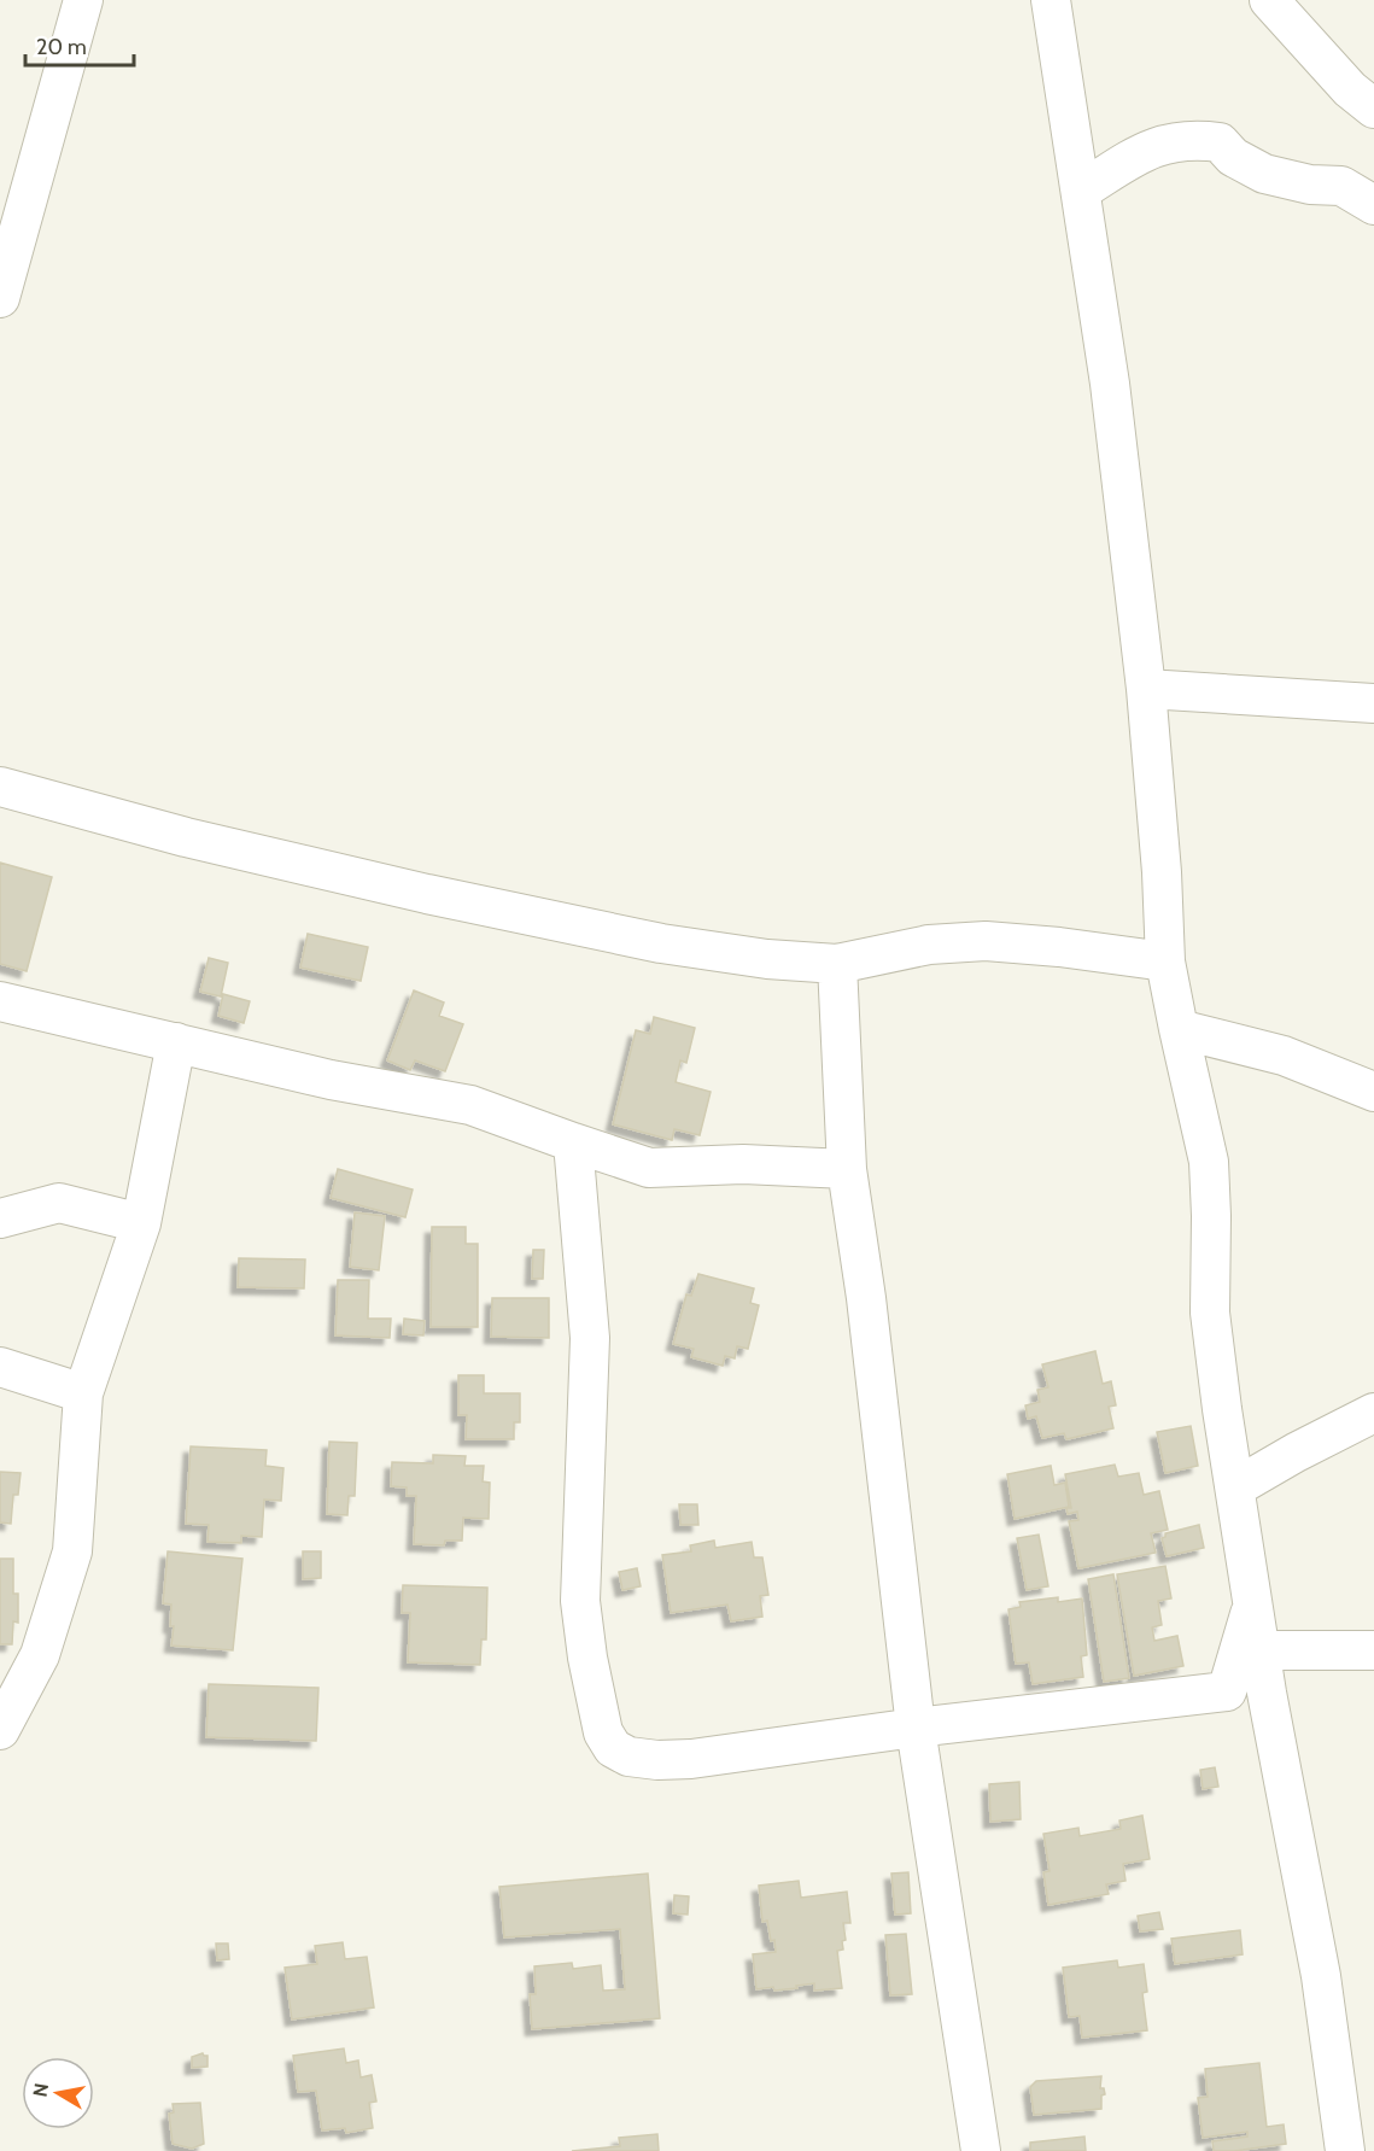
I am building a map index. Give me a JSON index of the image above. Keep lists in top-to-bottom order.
{
  "scale_bar": "20 m",
  "north": "left"
}
